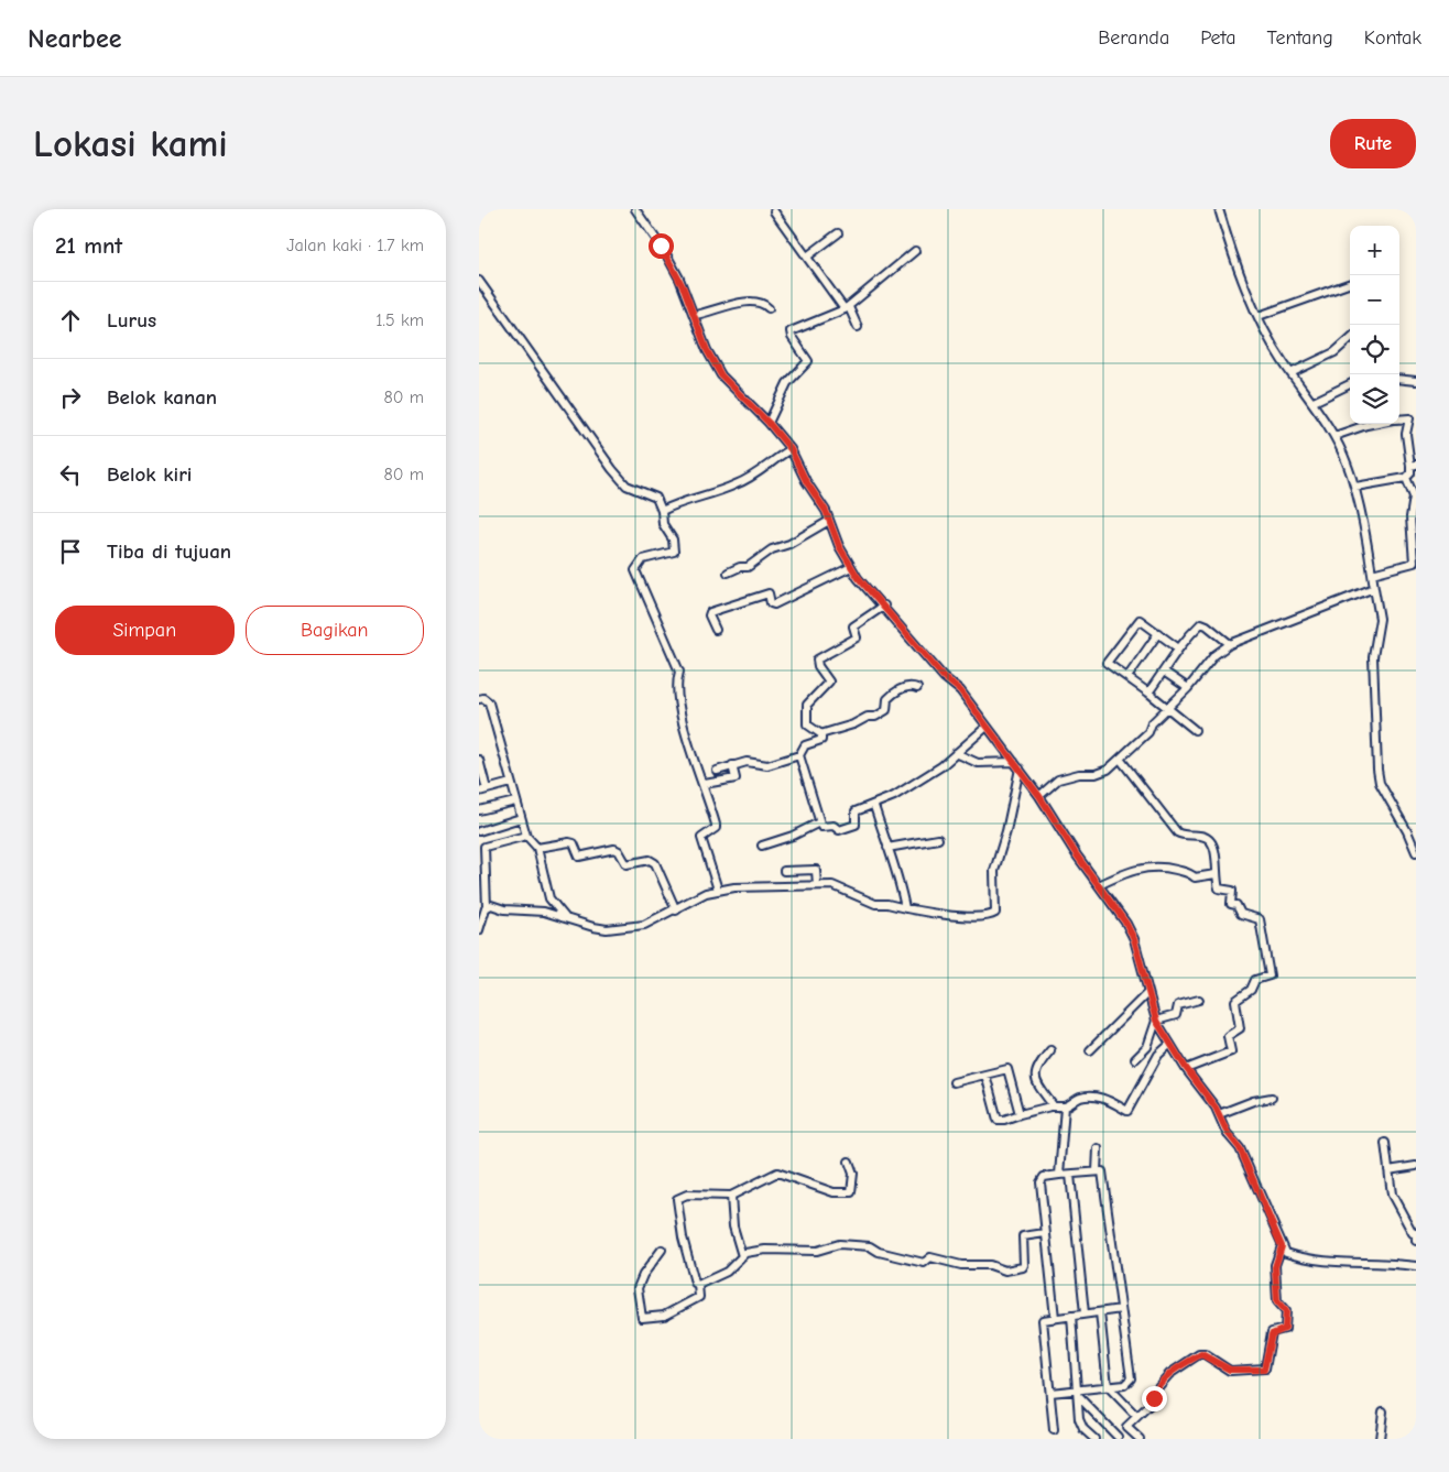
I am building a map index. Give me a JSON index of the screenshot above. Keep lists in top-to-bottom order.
{
  "page": {
    "header": "Nearbee",
    "nav": [
      "Beranda",
      "Peta",
      "Tentang",
      "Kontak"
    ],
    "buttons": [
      "Rute",
      ["Simpan", "Bagikan"]
    ],
    "title": "Lokasi kami",
    "heading": ["21 mnt", "Jalan kaki · 1.7 km"],
    "map_buttons": ["+", "−"],
    "list": [
      ["Lurus", "1.5 km"],
      ["Belok kanan", "80 m"],
      ["Belok kiri", "80 m"],
      "Tiba di tujuan"
    ]
  }
}
